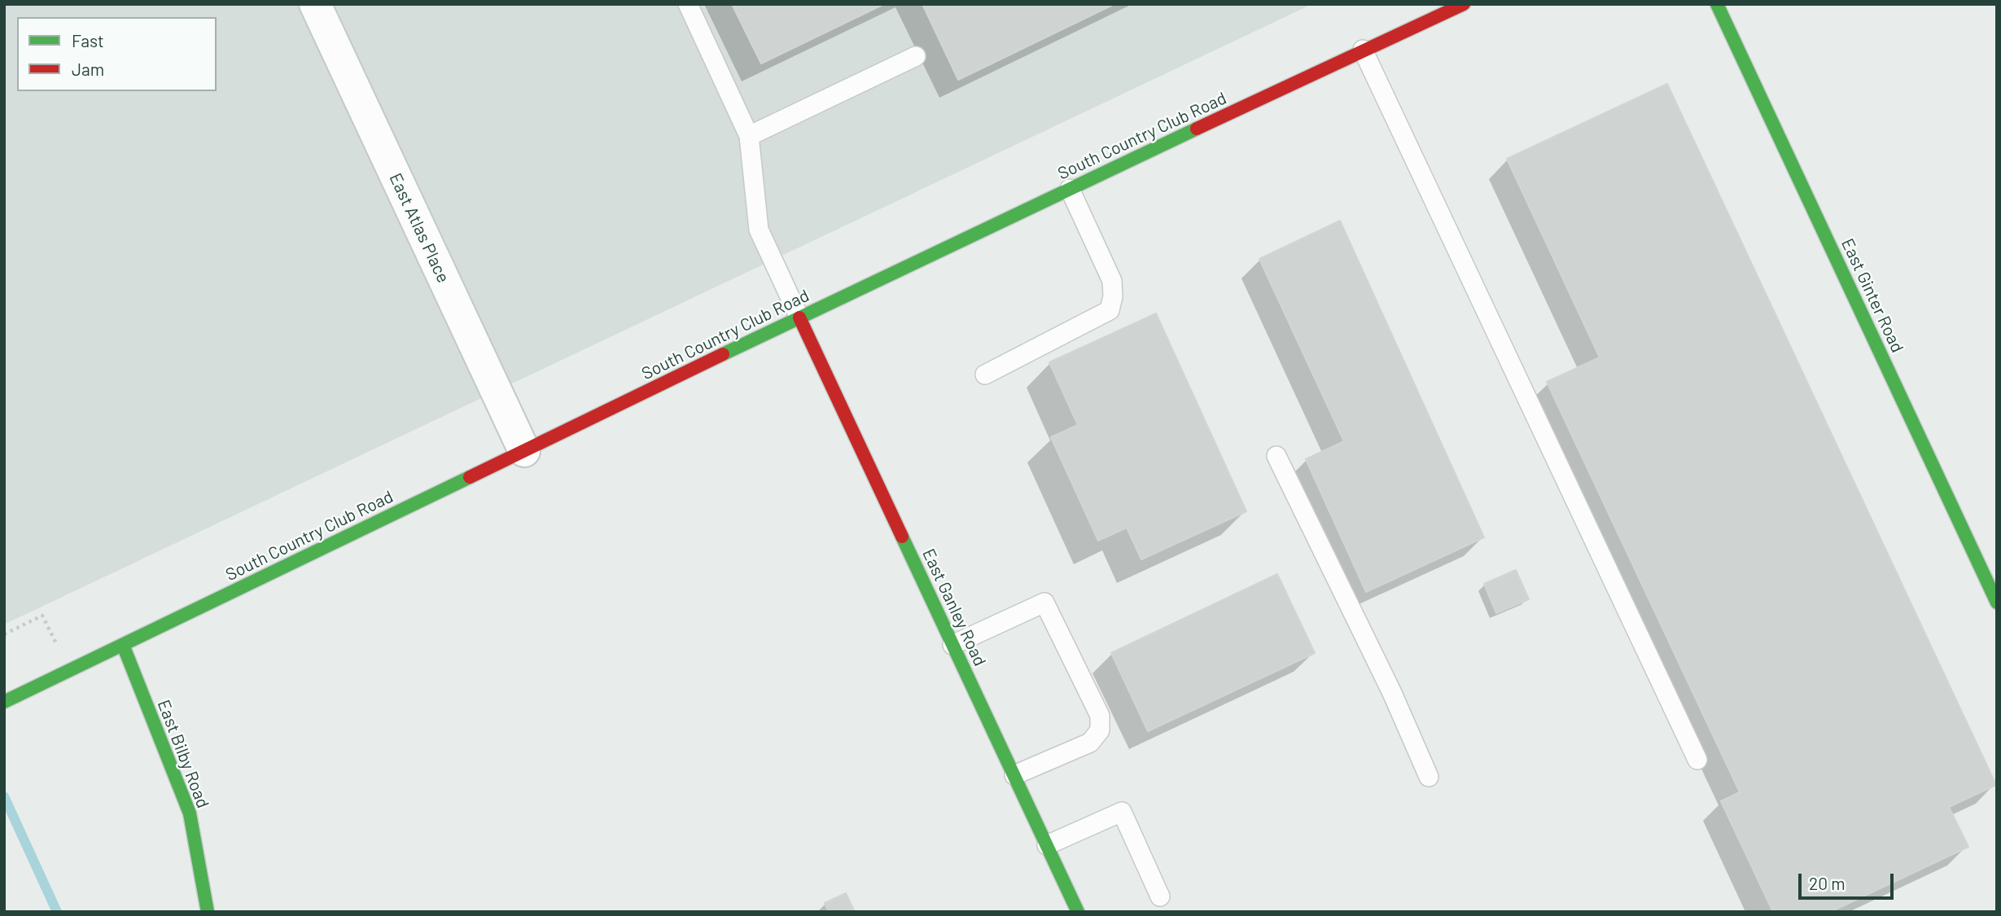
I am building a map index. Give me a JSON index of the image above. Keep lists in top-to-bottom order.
{
  "streets": {
    "street": [
      "South Country Club Road",
      "East Atlas Place",
      "East Ginter Road",
      "East Ganley Road",
      "East Bilby Road"
    ]
  },
  "crossings": [
    ["South Country Club Road", "East Atlas Place"],
    ["South Country Club Road", "East Ganley Road"],
    ["South Country Club Road", "East Bilby Road"]
  ],
  "legend": ["Fast", "Jam"],
  "scale_bar": "20 m"
}
